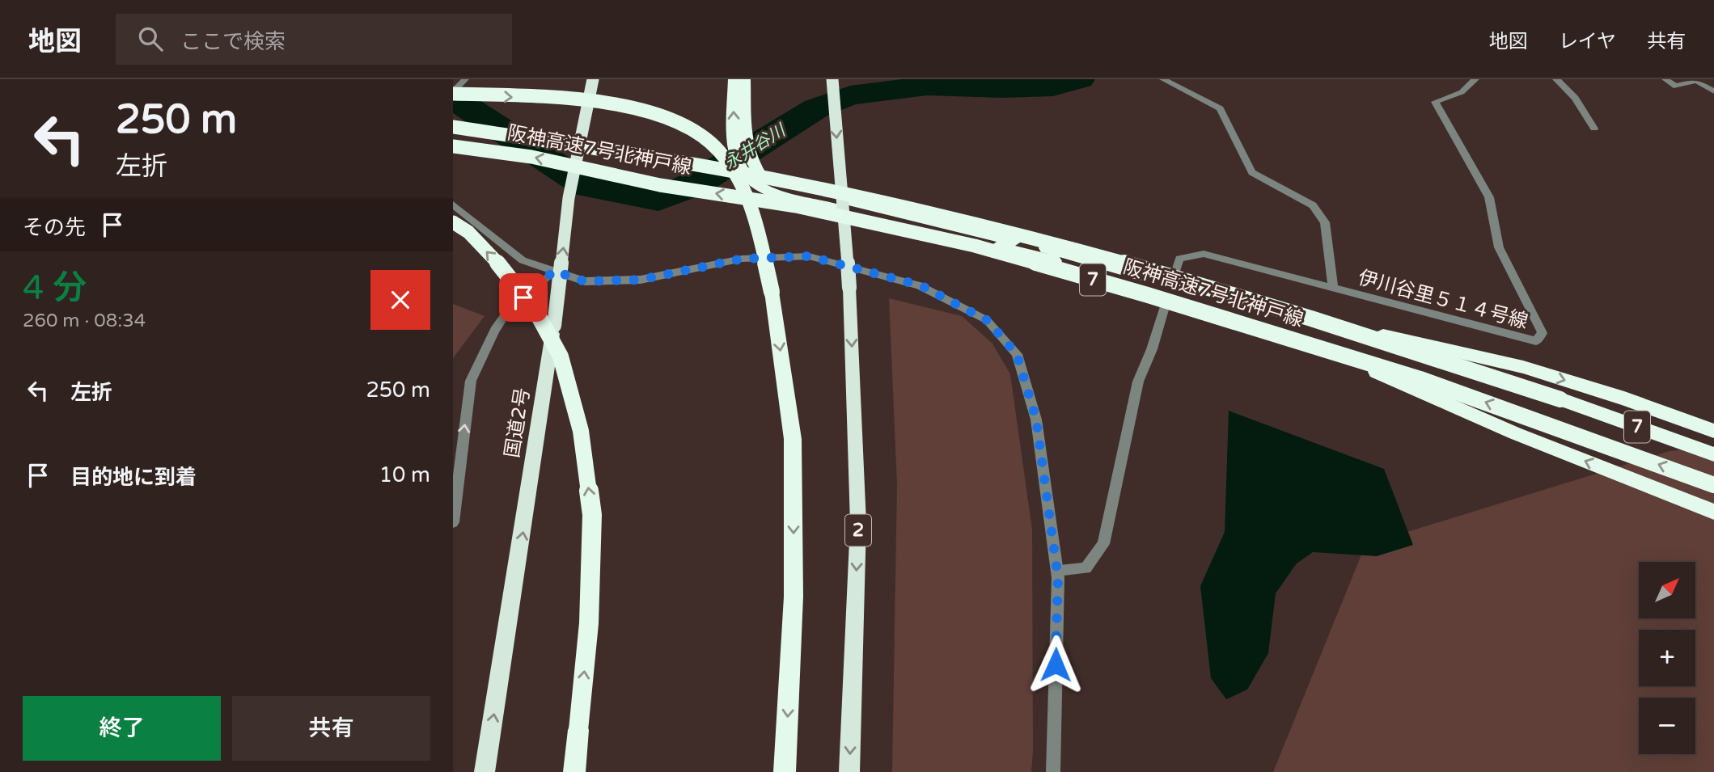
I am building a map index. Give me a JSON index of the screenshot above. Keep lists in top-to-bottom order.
{
  "streets": {
    "highway": [
      "阪神高速7号北神戸線",
      "7",
      "国道2号",
      "2"
    ],
    "street": ["伊川谷里５１４号線"]
  },
  "one_way": ["国道2号"],
  "water": ["永井谷川"],
  "north": "top right",
  "page": {
    "header": "地図",
    "search": "ここで検索",
    "nav": ["地図", "レイヤ", "共有"],
    "turn": ["250 m", "左折"],
    "then": "その先",
    "heading": ["4 分", "260 m · 08:34"],
    "list": [
      {
        "name": "左折",
        "value": "250 m"
      },
      {
        "name": "目的地に到着",
        "value": "10 m"
      }
    ],
    "map_buttons": ["+", "−"],
    "buttons": ["終了", "共有"]
  }
}
